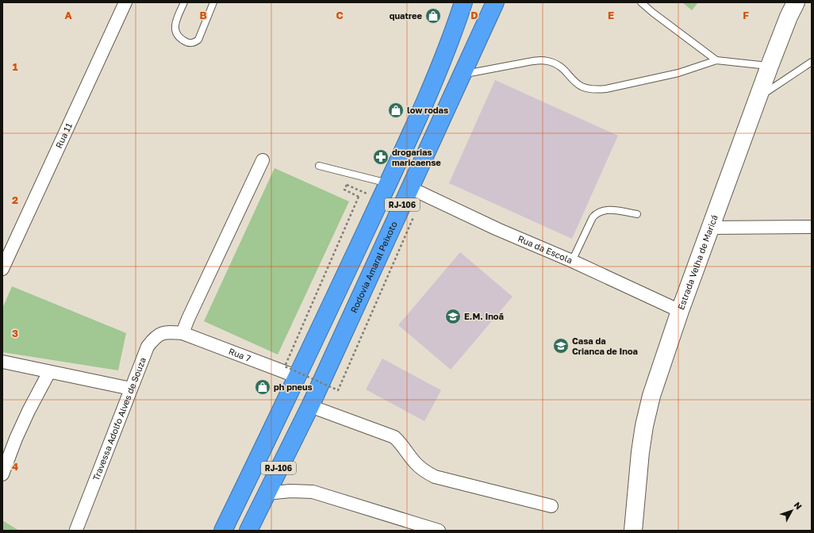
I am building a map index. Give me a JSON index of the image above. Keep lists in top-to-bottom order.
{
  "streets": {
    "highway": ["RJ-106", "Rodovia Amaral Peixoto"],
    "street": [
      "Rua 11",
      "Rua da Escola",
      "Estrada Velha de Maricá",
      "Rua 7",
      "Travessa Adolfo Alves de Souza"
    ]
  },
  "crossings": [
    ["RJ-106", "Rua 7"],
    ["Rua da Escola", "Estrada Velha de Maricá"],
    ["Rua da Escola", "Rodovia Amaral Peixoto"],
    ["Rua 7", "Travessa Adolfo Alves de Souza"]
  ],
  "places": {
    "shop": ["quatree", "low rodas", "ph pneus"],
    "pharmacy": ["drogarias maricaense"],
    "school or university": ["E.M. Inoã", "Casa da Crianca de Inoa"]
  },
  "north": "top right",
  "grid": {
    "columns": [
      "A",
      "B",
      "C",
      "D",
      "E",
      "F"
    ],
    "rows": [
      "1",
      "2",
      "3",
      "4"
    ]
  }
}
